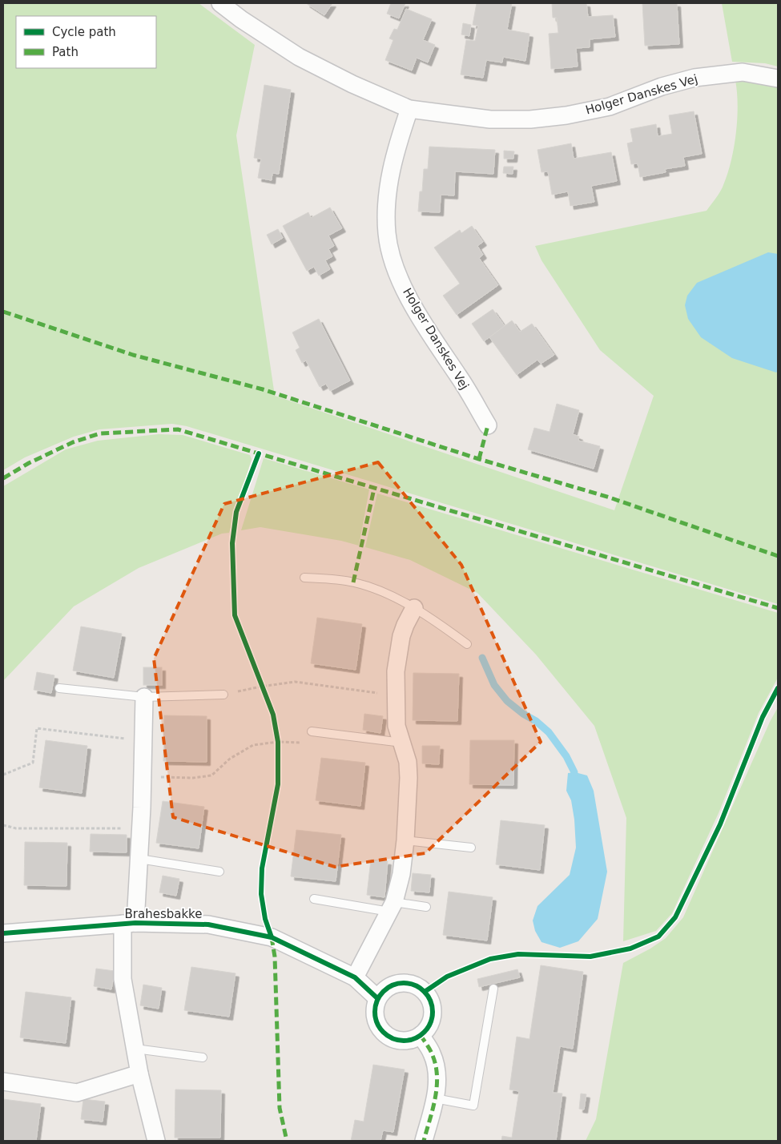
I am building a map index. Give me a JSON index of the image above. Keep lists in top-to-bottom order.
{
  "streets": {
    "street": ["Holger Danskes Vej", "Brahesbakke"]
  },
  "legend": ["Cycle path", "Path"]
}
